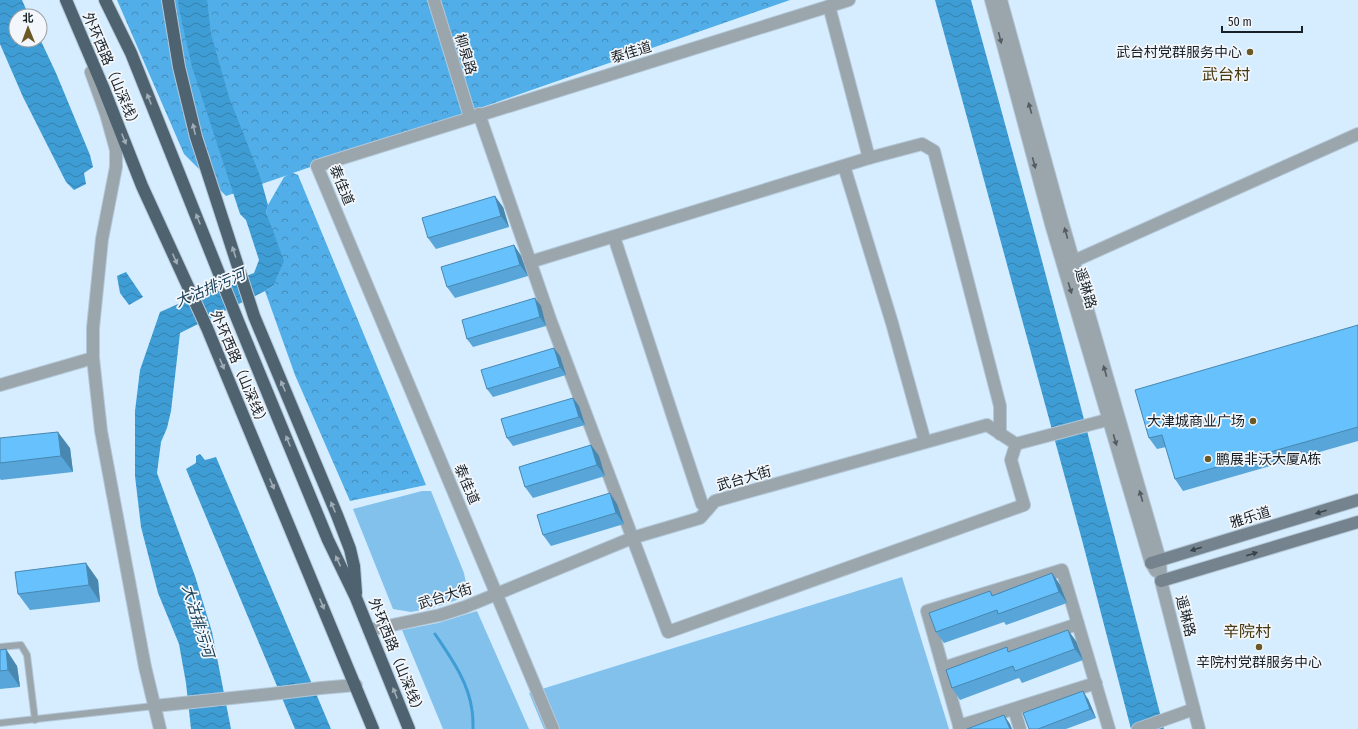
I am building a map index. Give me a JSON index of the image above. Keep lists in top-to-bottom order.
{
  "streets": {
    "highway": ["外环西路（山深线）"],
    "main road": ["雅乐道"],
    "street": [
      "泰佳道",
      "柳泉路",
      "遥琳路",
      "武台大街"
    ]
  },
  "crossings": [
    ["泰佳道", "柳泉路"],
    ["泰佳道", "武台大街"],
    ["柳泉路", "武台大街"],
    ["外环西路（山深线）", "武台大街"],
    ["遥琳路", "雅乐道"]
  ],
  "districts": ["武台村", "辛院村"],
  "water": ["大沽排污河"],
  "places": [
    "武台村党群服务中心",
    "大津城商业广场",
    "鹏展非沃大厦A栋",
    "辛院村党群服务中心"
  ],
  "scale_bar": "50 m",
  "north": "top"
}
